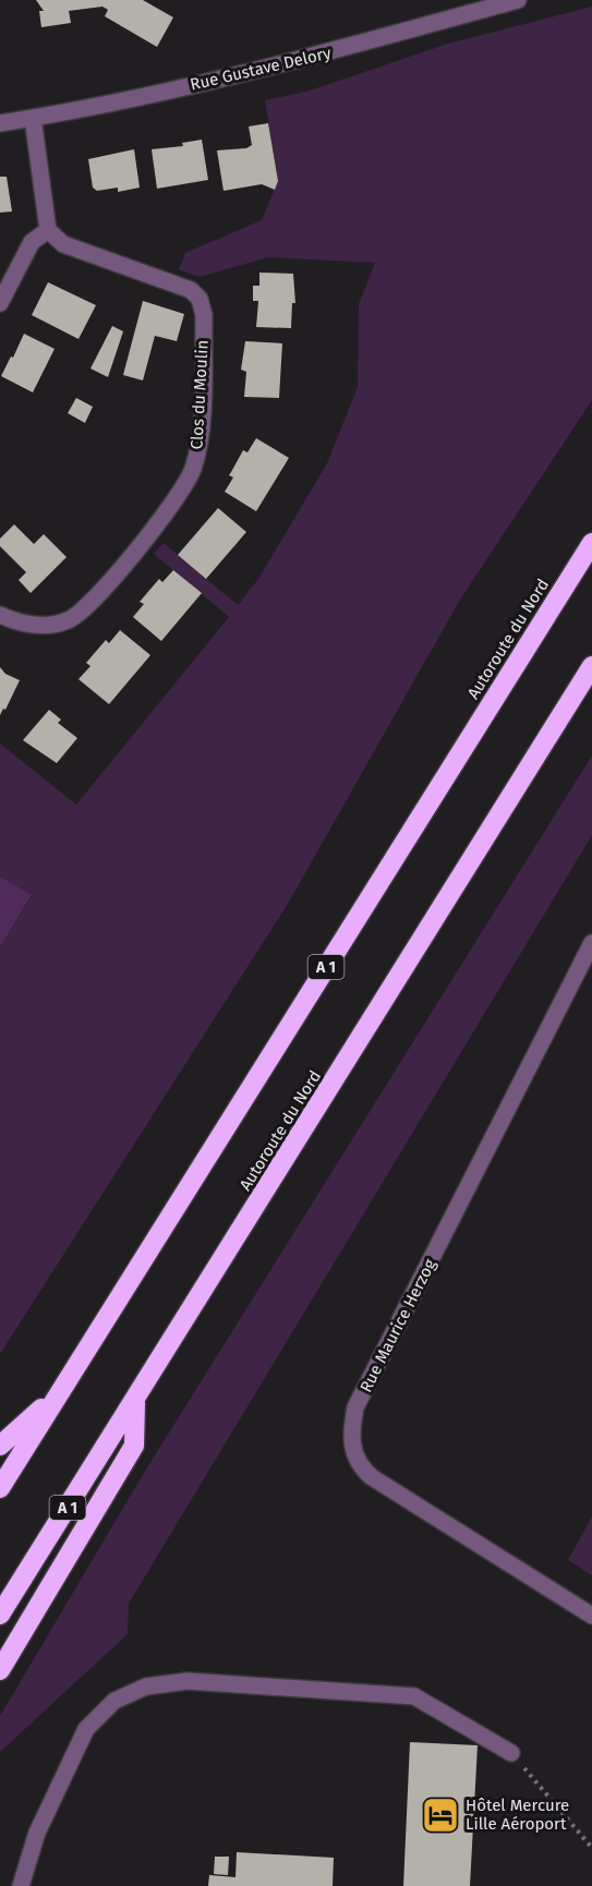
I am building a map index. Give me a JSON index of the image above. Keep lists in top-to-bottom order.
{
  "streets": {
    "highway": ["Autoroute du Nord", "A 1"],
    "street": ["Rue Gustave Delory", "Clos du Moulin", "Rue Maurice Herzog"]
  },
  "places": {
    "hotel": ["Hôtel Mercure Lille Aéroport"]
  }
}
